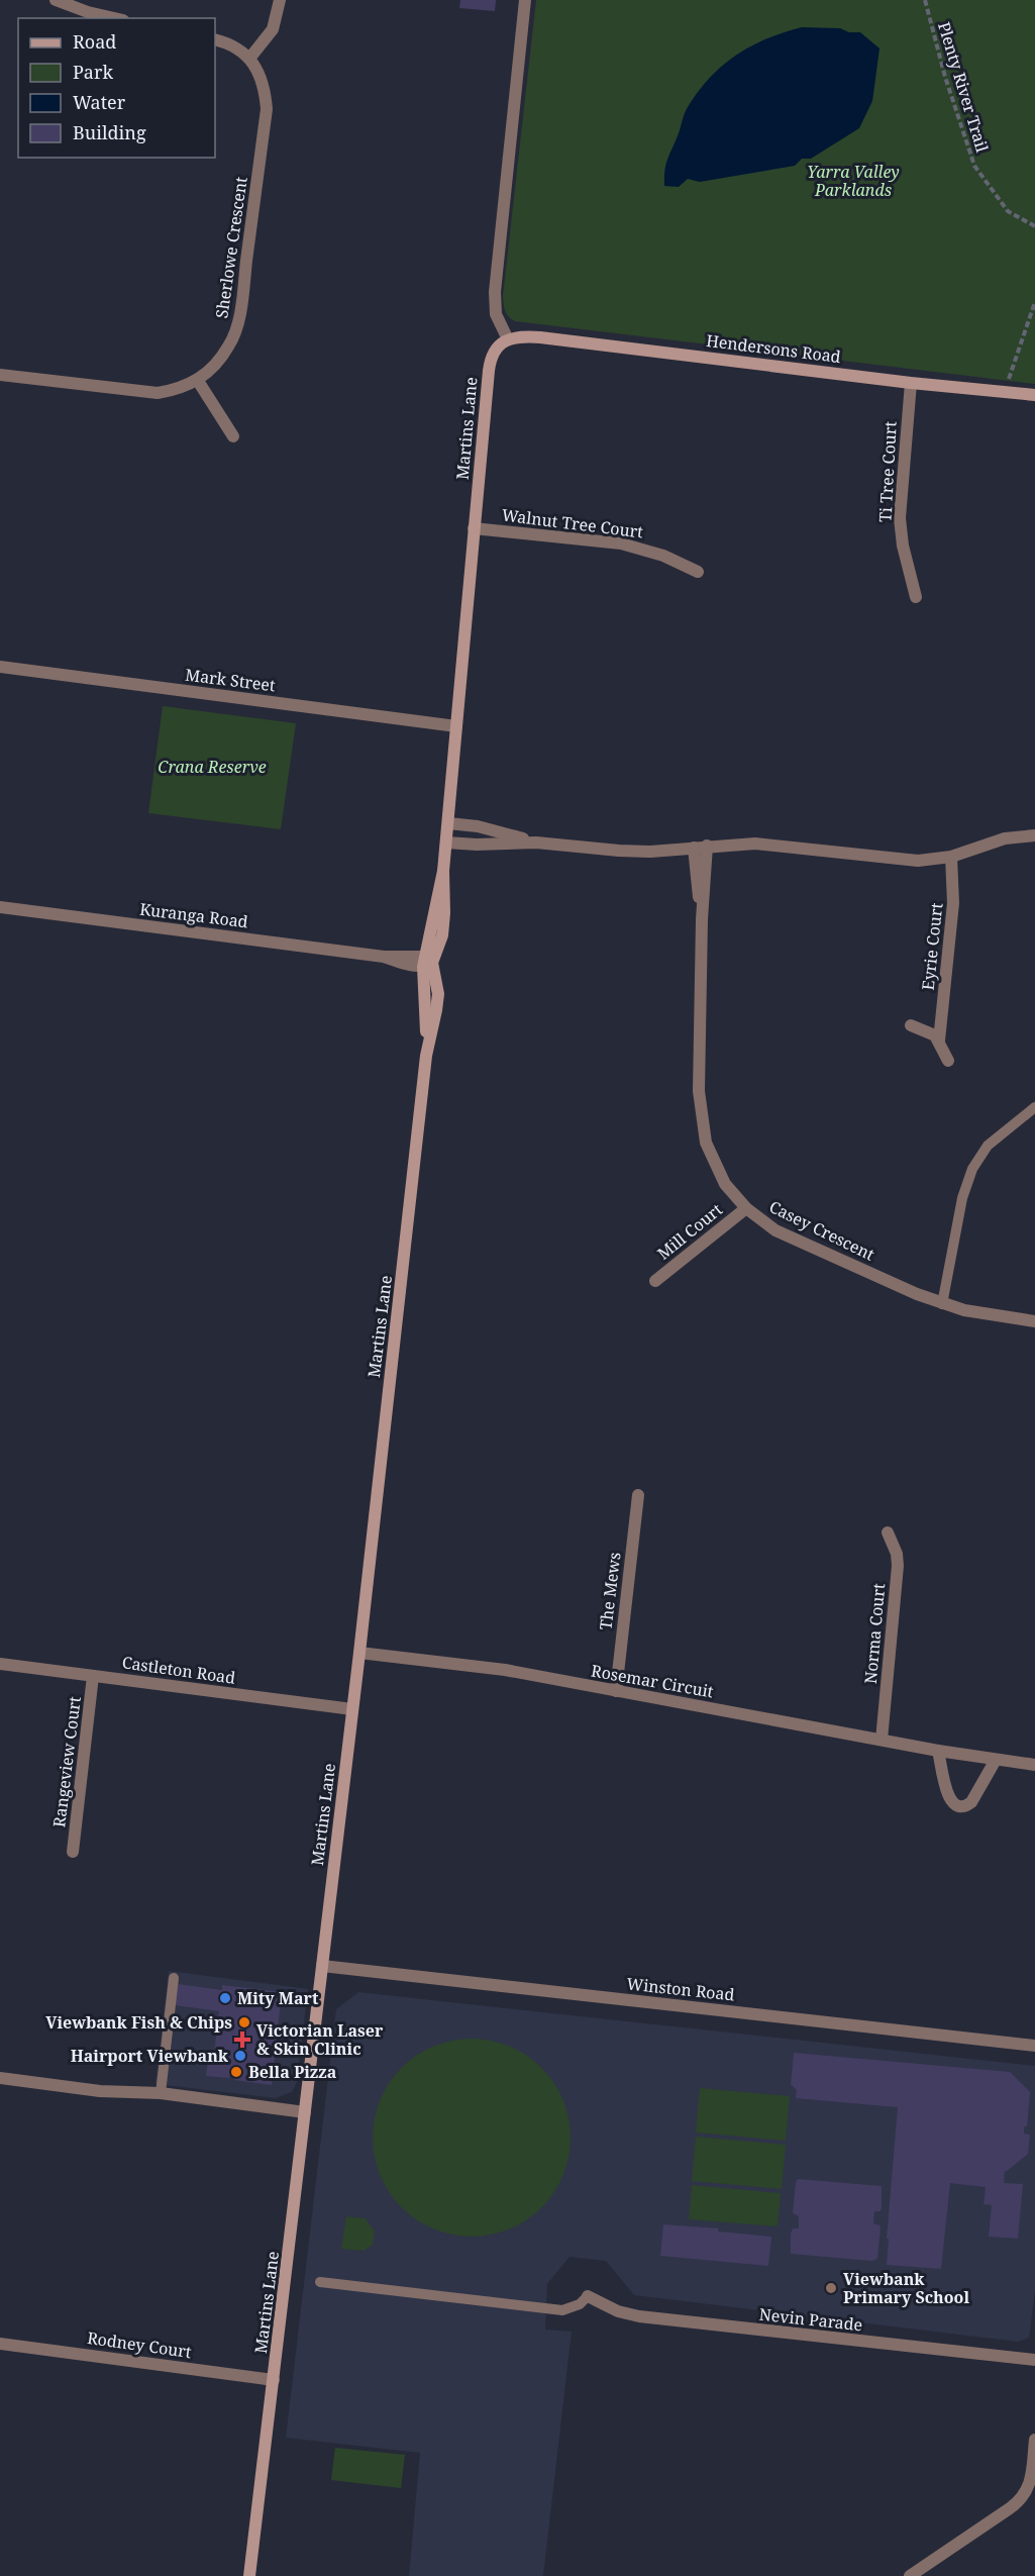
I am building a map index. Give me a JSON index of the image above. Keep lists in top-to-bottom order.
{
  "streets": {
    "street": [
      "Sherlowe Crescent",
      "Hendersons Road",
      "Martins Lane",
      "Ti Tree Court",
      "Walnut Tree Court",
      "Mark Street",
      "Kuranga Road",
      "Eyrie Court",
      "Casey Crescent",
      "Mill Court",
      "The Mews",
      "Norma Court",
      "Castleton Road",
      "Rosemar Circuit",
      "Rangeview Court",
      "Winston Road",
      "Nevin Parade",
      "Rodney Court"
    ],
    "path": ["Plenty River Trail"]
  },
  "crossings": [
    ["Hendersons Road", "Martins Lane"],
    ["Hendersons Road", "Ti Tree Court"],
    ["Martins Lane", "Walnut Tree Court"],
    ["Martins Lane", "Mark Street"],
    ["Martins Lane", "Kuranga Road"],
    ["Martins Lane", "Castleton Road"],
    ["Martins Lane", "Rosemar Circuit"],
    ["Martins Lane", "Winston Road"],
    ["Martins Lane", "Rodney Court"],
    ["Casey Crescent", "Mill Court"],
    ["The Mews", "Rosemar Circuit"],
    ["Norma Court", "Rosemar Circuit"],
    ["Castleton Road", "Rangeview Court"]
  ],
  "parks": ["Yarra Valley Parklands", "Crana Reserve"],
  "places": {
    "other": [
      "Mity Mart",
      "Viewbank Fish & Chips",
      "Hairport Viewbank",
      "Bella Pizza",
      "Viewbank Primary School"
    ],
    "health": ["Victorian Laser & Skin Clinic"]
  },
  "legend": [
    "Road",
    "Park",
    "Water",
    "Building"
  ]
}
